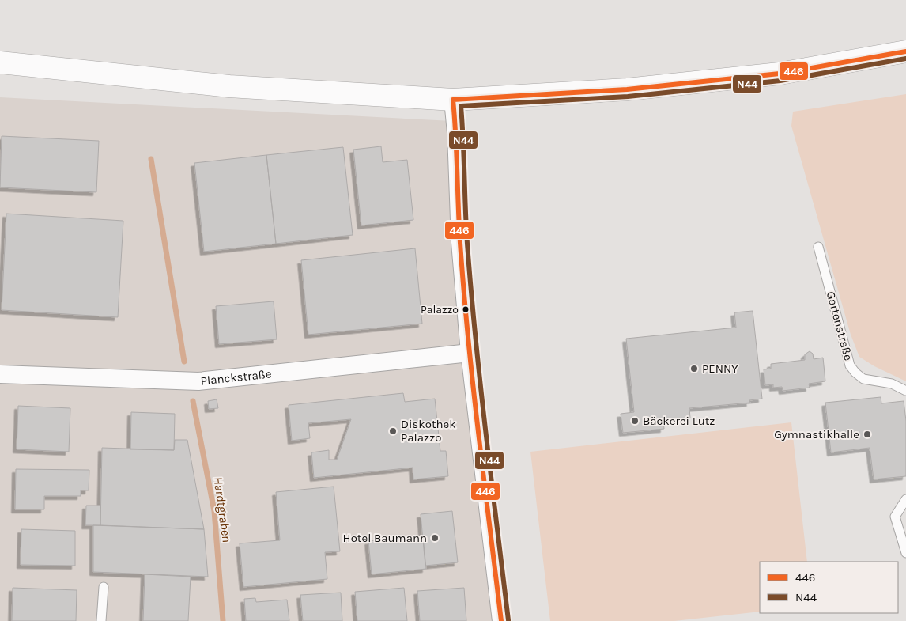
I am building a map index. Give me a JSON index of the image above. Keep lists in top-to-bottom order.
{
  "streets": {
    "street": ["Planckstraße"],
    "lane": ["Gartenstraße"]
  },
  "water": ["Hardtgraben"],
  "places": [
    "Palazzo",
    "PENNY",
    "Bäckerei Lutz",
    "Diskothek Palazzo",
    "Gymnastikhalle",
    "Hotel Baumann"
  ],
  "lines": ["transit line 446", "transit line N44"],
  "legend": ["446", "N44"]
}
